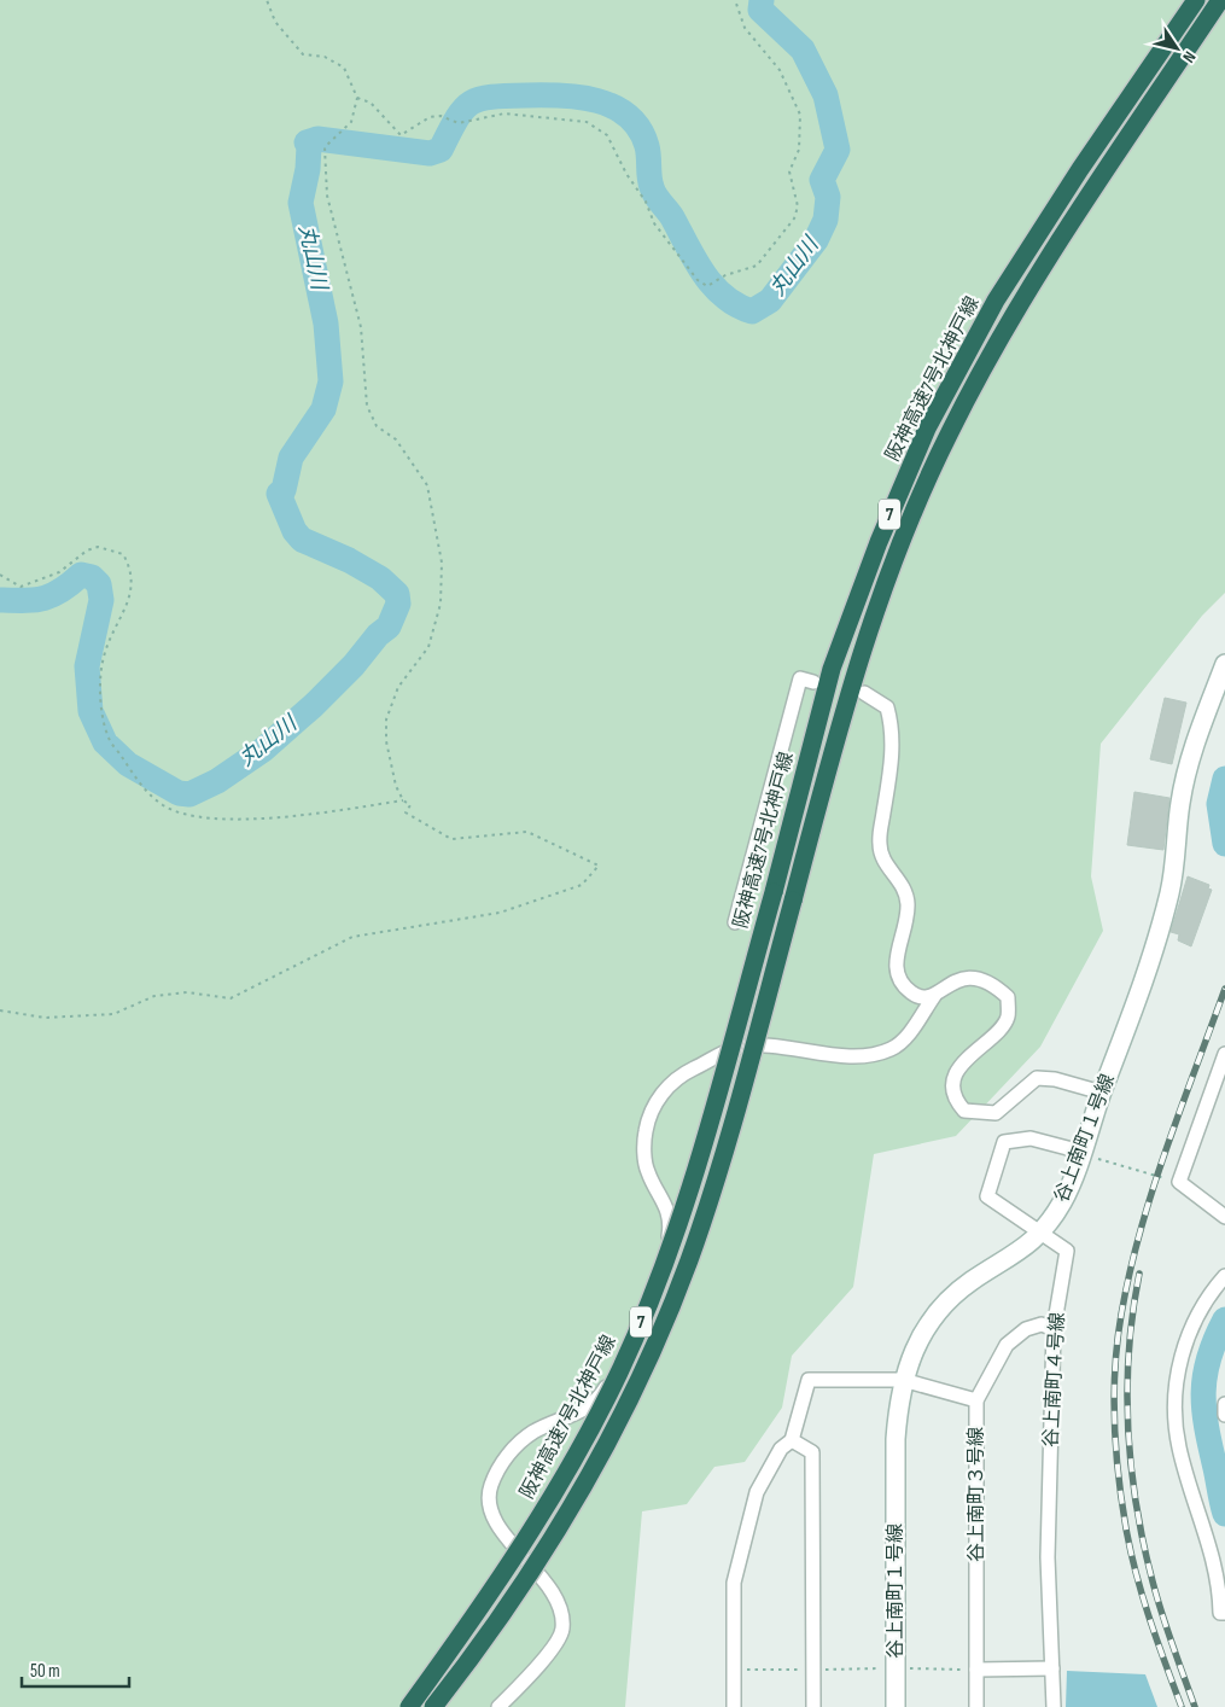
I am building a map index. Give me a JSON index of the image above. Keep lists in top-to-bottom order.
{
  "streets": {
    "highway": ["阪神高速7号北神戸線", "7"],
    "street": ["谷上南町１号線", "谷上南町４号線", "谷上南町３号線"]
  },
  "crossings": [
    ["谷上南町１号線", "谷上南町４号線"],
    ["谷上南町４号線", "谷上南町３号線"]
  ],
  "water": ["丸山川"],
  "scale_bar": "50 m",
  "north": "bottom right"
}
